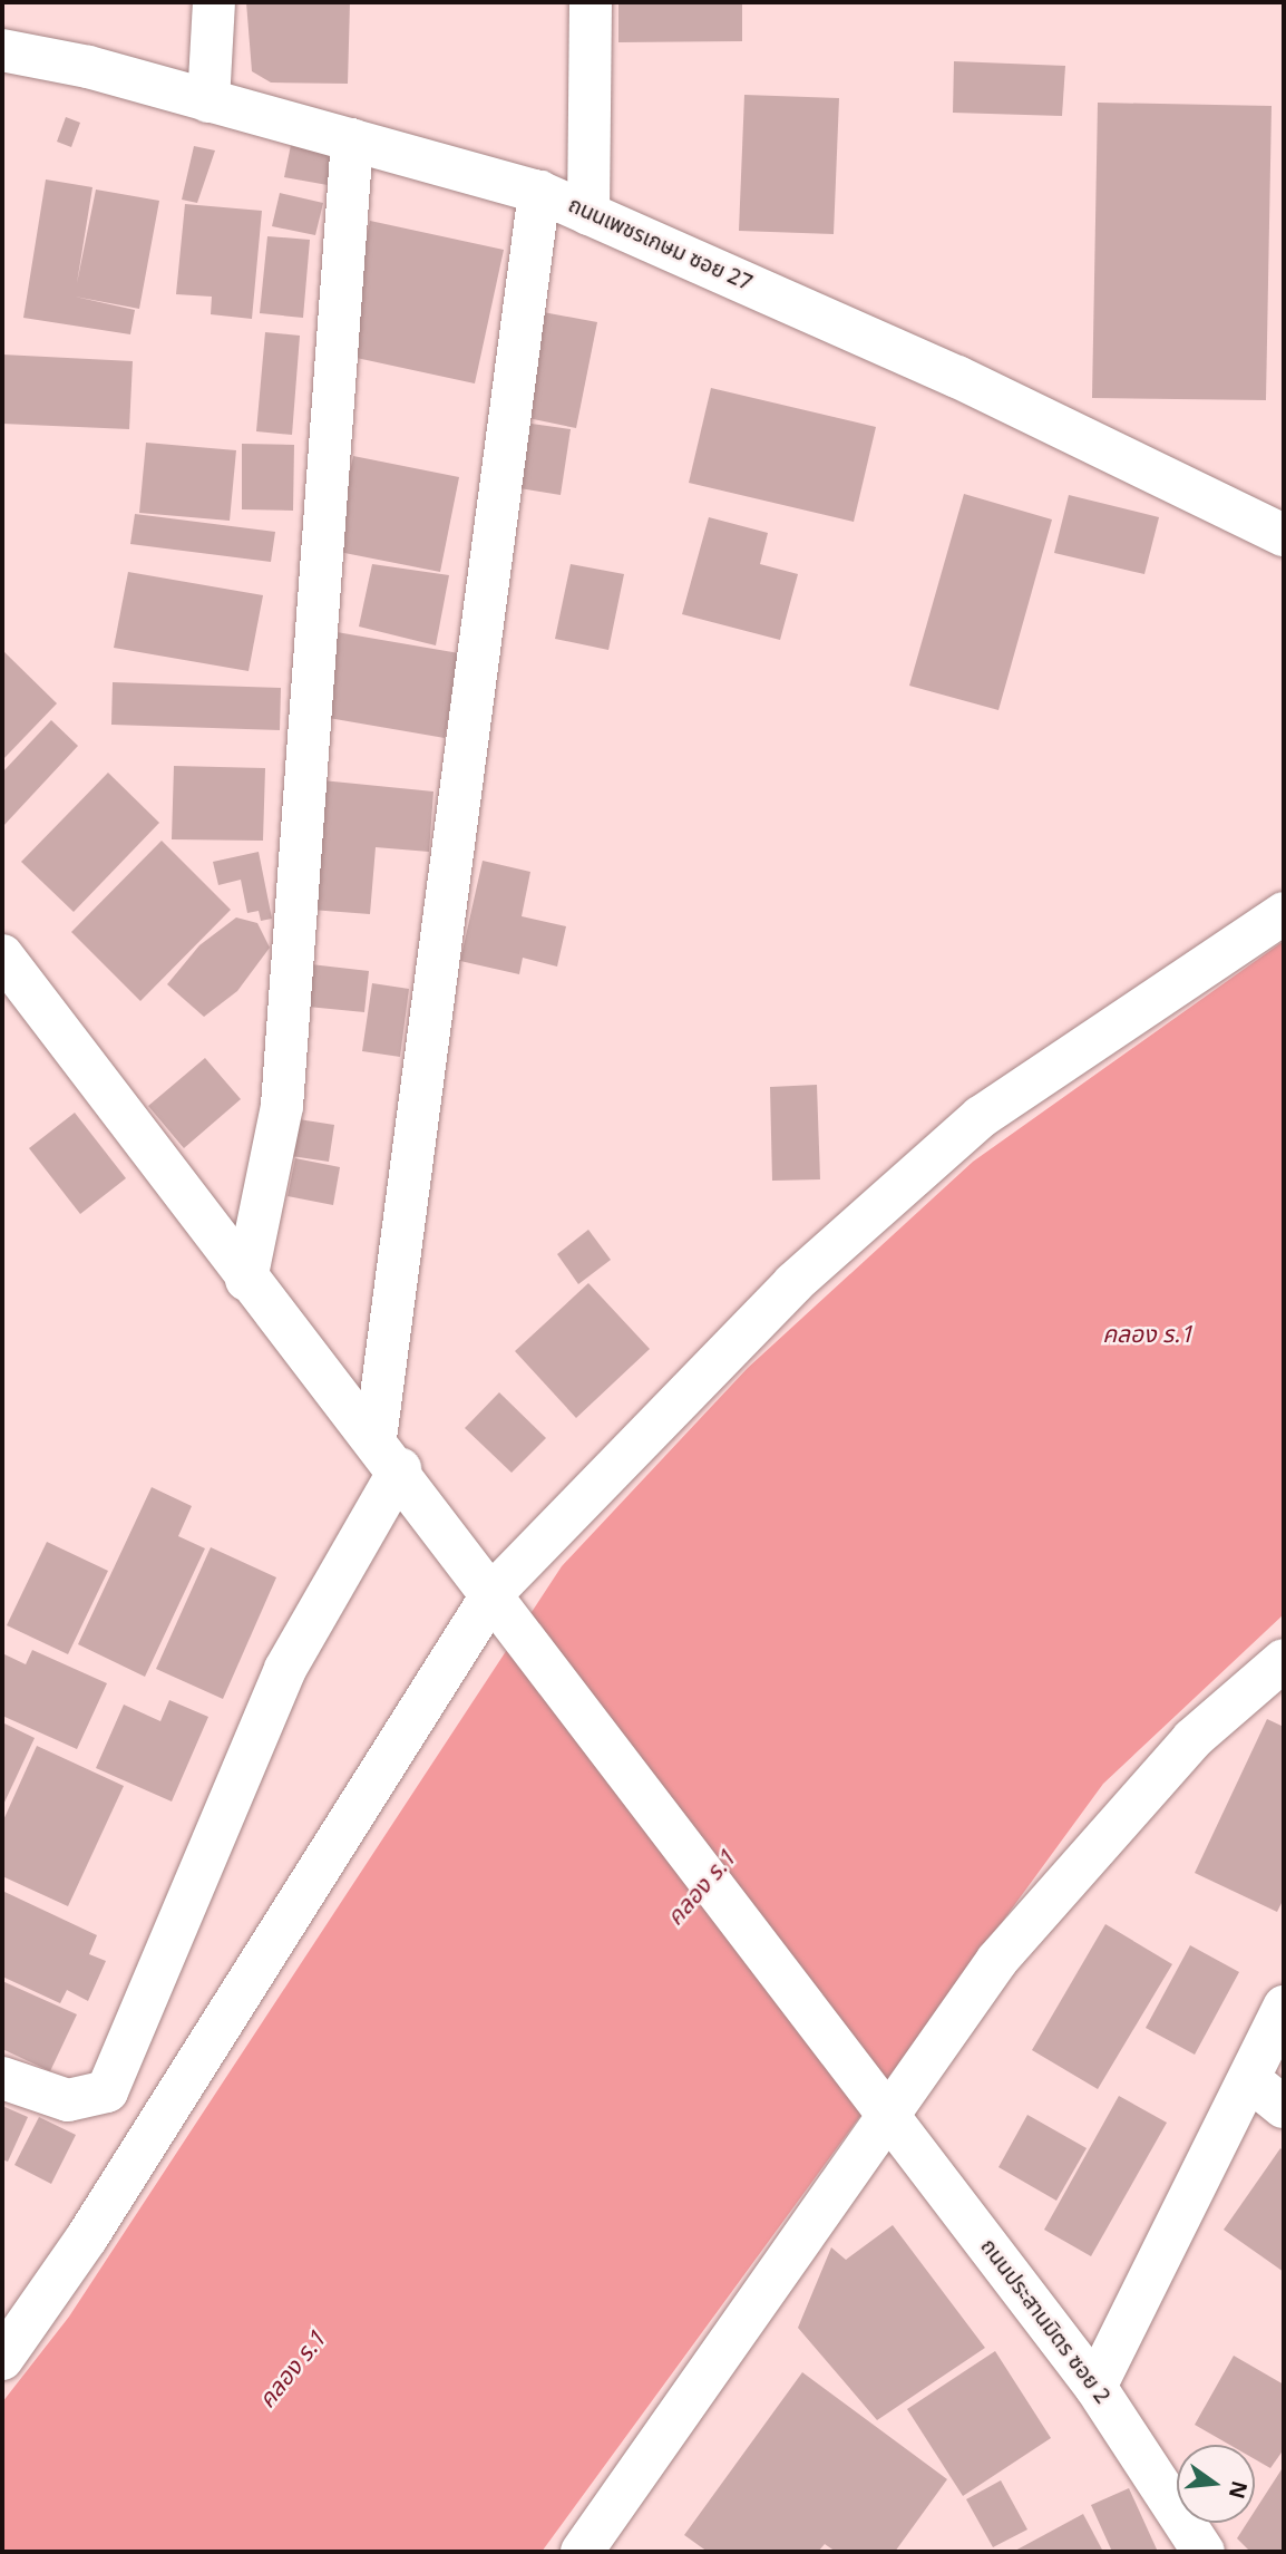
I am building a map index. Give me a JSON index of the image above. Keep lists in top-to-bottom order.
{
  "streets": {
    "street": ["ถนนเพชรเกษม ซอย 27", "ถนนประสานมิตร ซอย 2"]
  },
  "water": ["คลอง ร.1"],
  "north": "right"
}
